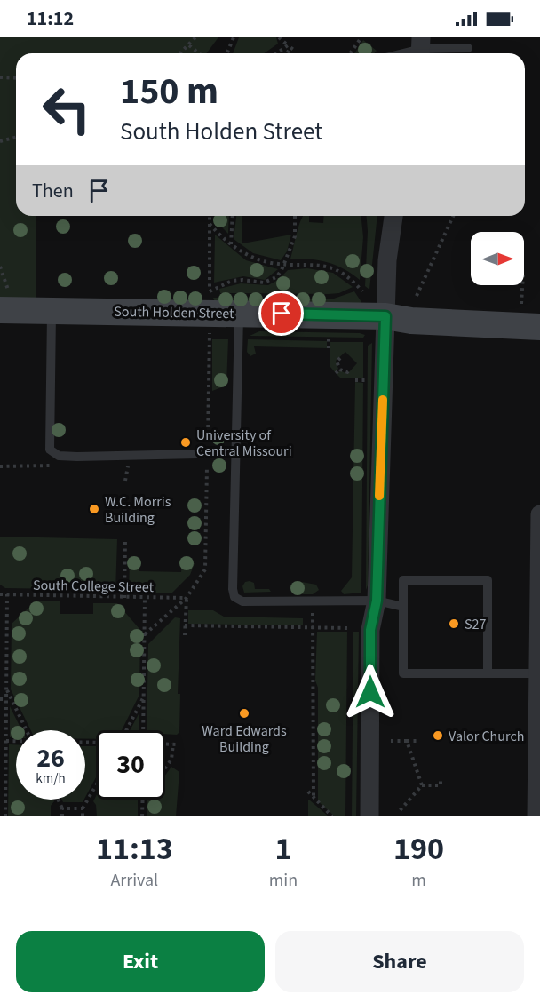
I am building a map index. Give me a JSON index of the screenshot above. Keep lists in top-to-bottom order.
{
  "streets": {
    "main road": ["South Holden Street"],
    "path": ["South College Street"]
  },
  "places": [
    "University of Central Missouri",
    "W.C. Morris Building",
    "S27",
    "Ward Edwards Building",
    "Valor Church"
  ],
  "north": "right",
  "page": {
    "status": "11:12",
    "turn": ["150 m", "South Holden Street"],
    "then": "Then",
    "speed": "26 km/h",
    "limit": "30",
    "eta": [
      "11:13",
      "Arrival",
      "1",
      "min",
      "190",
      "m"
    ],
    "buttons": ["Exit", "Share"]
  }
}
